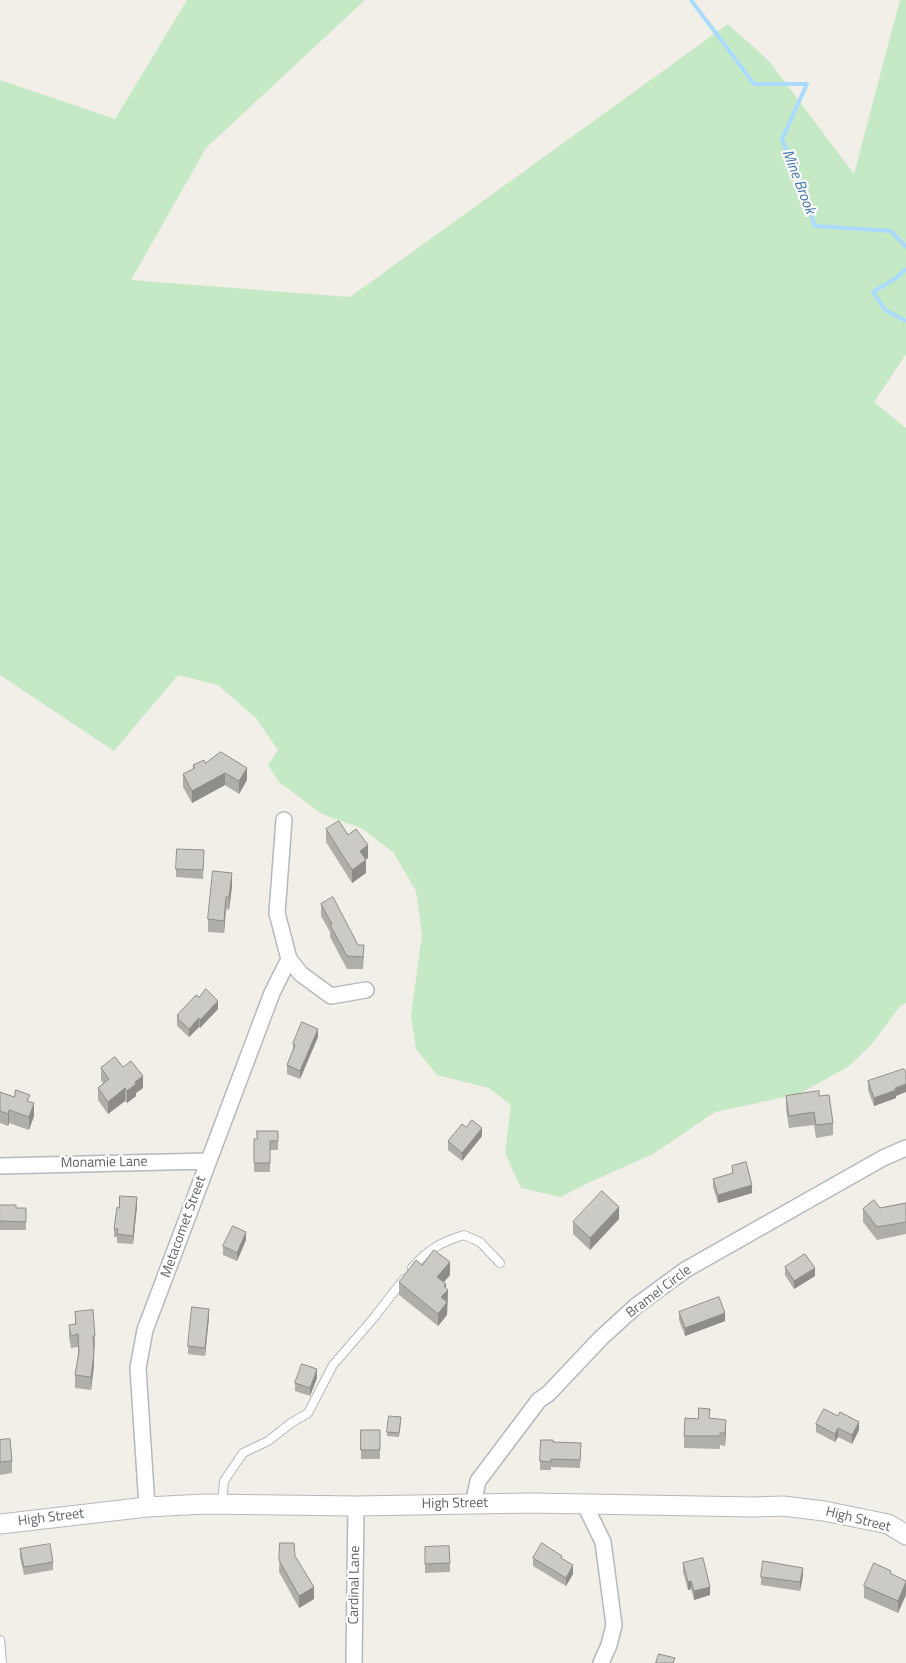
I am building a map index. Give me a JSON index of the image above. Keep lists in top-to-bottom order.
{
  "streets": {
    "street": [
      "Monamie Lane",
      "Metacomet Street",
      "Bramel Circle",
      "High Street",
      "Cardinal Lane"
    ]
  },
  "crossings": [
    ["Monamie Lane", "Metacomet Street"],
    ["Metacomet Street", "High Street"],
    ["Bramel Circle", "High Street"],
    ["High Street", "Cardinal Lane"]
  ],
  "water": ["Mine Brook"]
}
